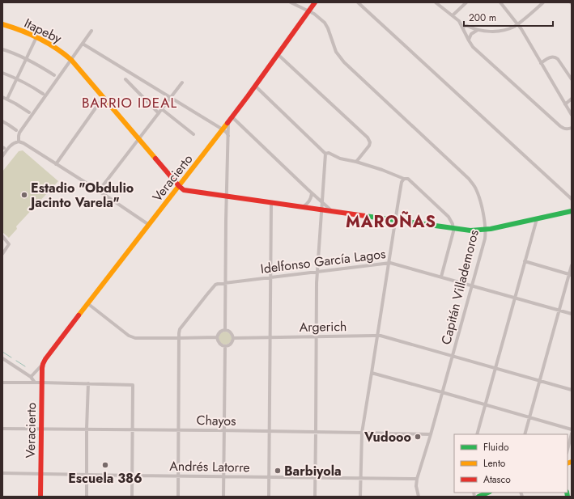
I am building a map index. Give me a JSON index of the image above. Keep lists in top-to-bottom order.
{
  "streets": {
    "street": [
      "Itapeby",
      "Veracierto",
      "Idelfonso García Lagos",
      "Capitán Villademoros",
      "Argerich",
      "Chayos",
      "Andrés Latorre"
    ]
  },
  "crossings": [
    ["Itapeby", "Veracierto"],
    ["Veracierto", "Capitán Villademoros"],
    ["Veracierto", "Chayos"],
    ["Veracierto", "Andrés Latorre"],
    ["Idelfonso García Lagos", "Capitán Villademoros"],
    ["Idelfonso García Lagos", "Chayos"],
    ["Idelfonso García Lagos", "Andrés Latorre"],
    ["Capitán Villademoros", "Argerich"],
    ["Capitán Villademoros", "Chayos"],
    ["Capitán Villademoros", "Andrés Latorre"]
  ],
  "districts": ["BARRIO IDEAL", "MAROÑAS"],
  "places": [
    "Estadio \"Obdulio Jacinto Varela\"",
    "Vudooo",
    "Escuela 386",
    "Barbiyola"
  ],
  "legend": ["Fluido", "Lento", "Atasco"],
  "scale_bar": "200 m"
}
